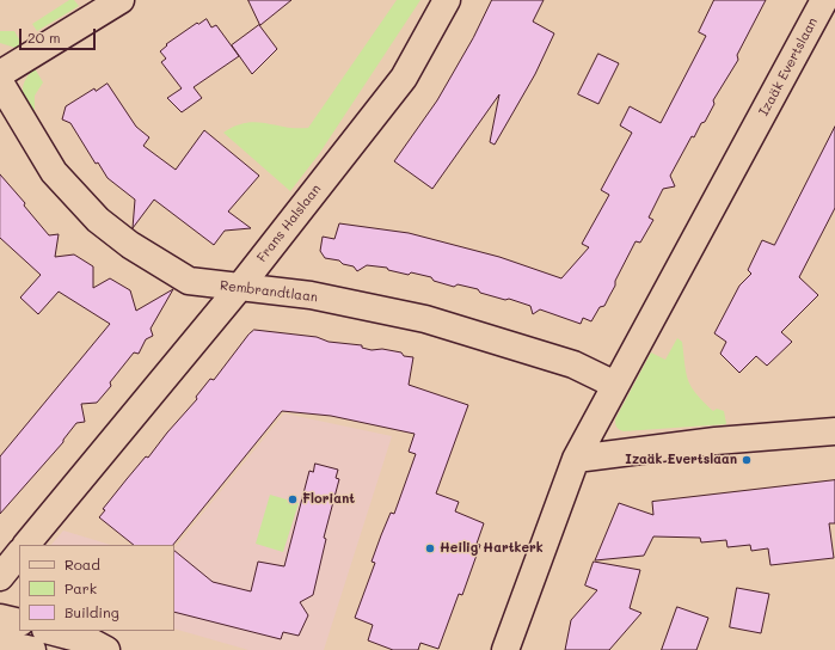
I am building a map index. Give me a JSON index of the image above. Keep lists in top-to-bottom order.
{
  "streets": {
    "street": ["Izaäk Evertslaan", "Frans Halslaan", "Rembrandtlaan"]
  },
  "crossings": [
    ["Izaäk Evertslaan", "Rembrandtlaan"],
    ["Frans Halslaan", "Rembrandtlaan"]
  ],
  "places": ["Izaäk Evertslaan", "Floriant", "Heilig Hartkerk"],
  "legend": ["Road", "Park", "Building"],
  "scale_bar": "20 m"
}
